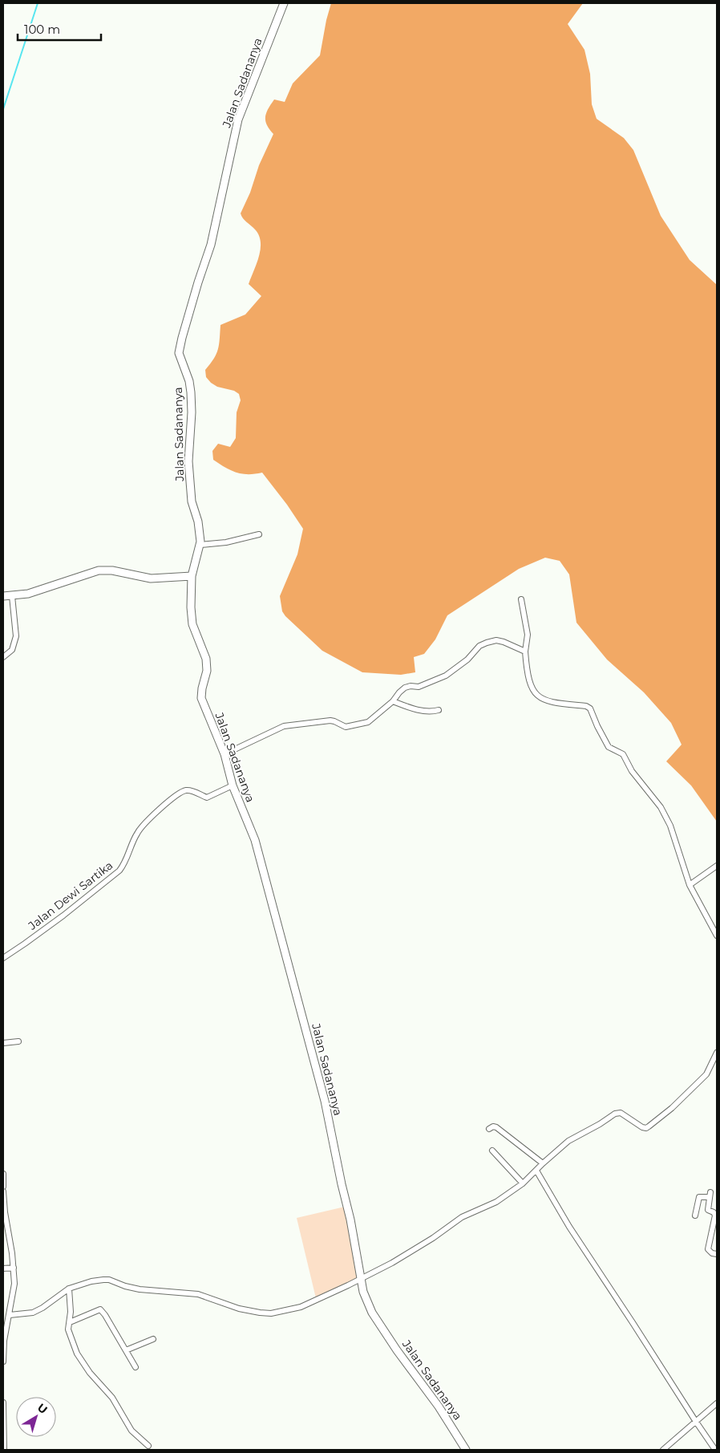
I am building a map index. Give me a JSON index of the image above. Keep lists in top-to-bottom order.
{
  "streets": {
    "street": ["Jalan Sadananya", "Jalan Dewi Sartika"]
  },
  "crossings": [
    ["Jalan Sadananya", "Jalan Dewi Sartika"]
  ],
  "scale_bar": "100 m",
  "north": "top right"
}
